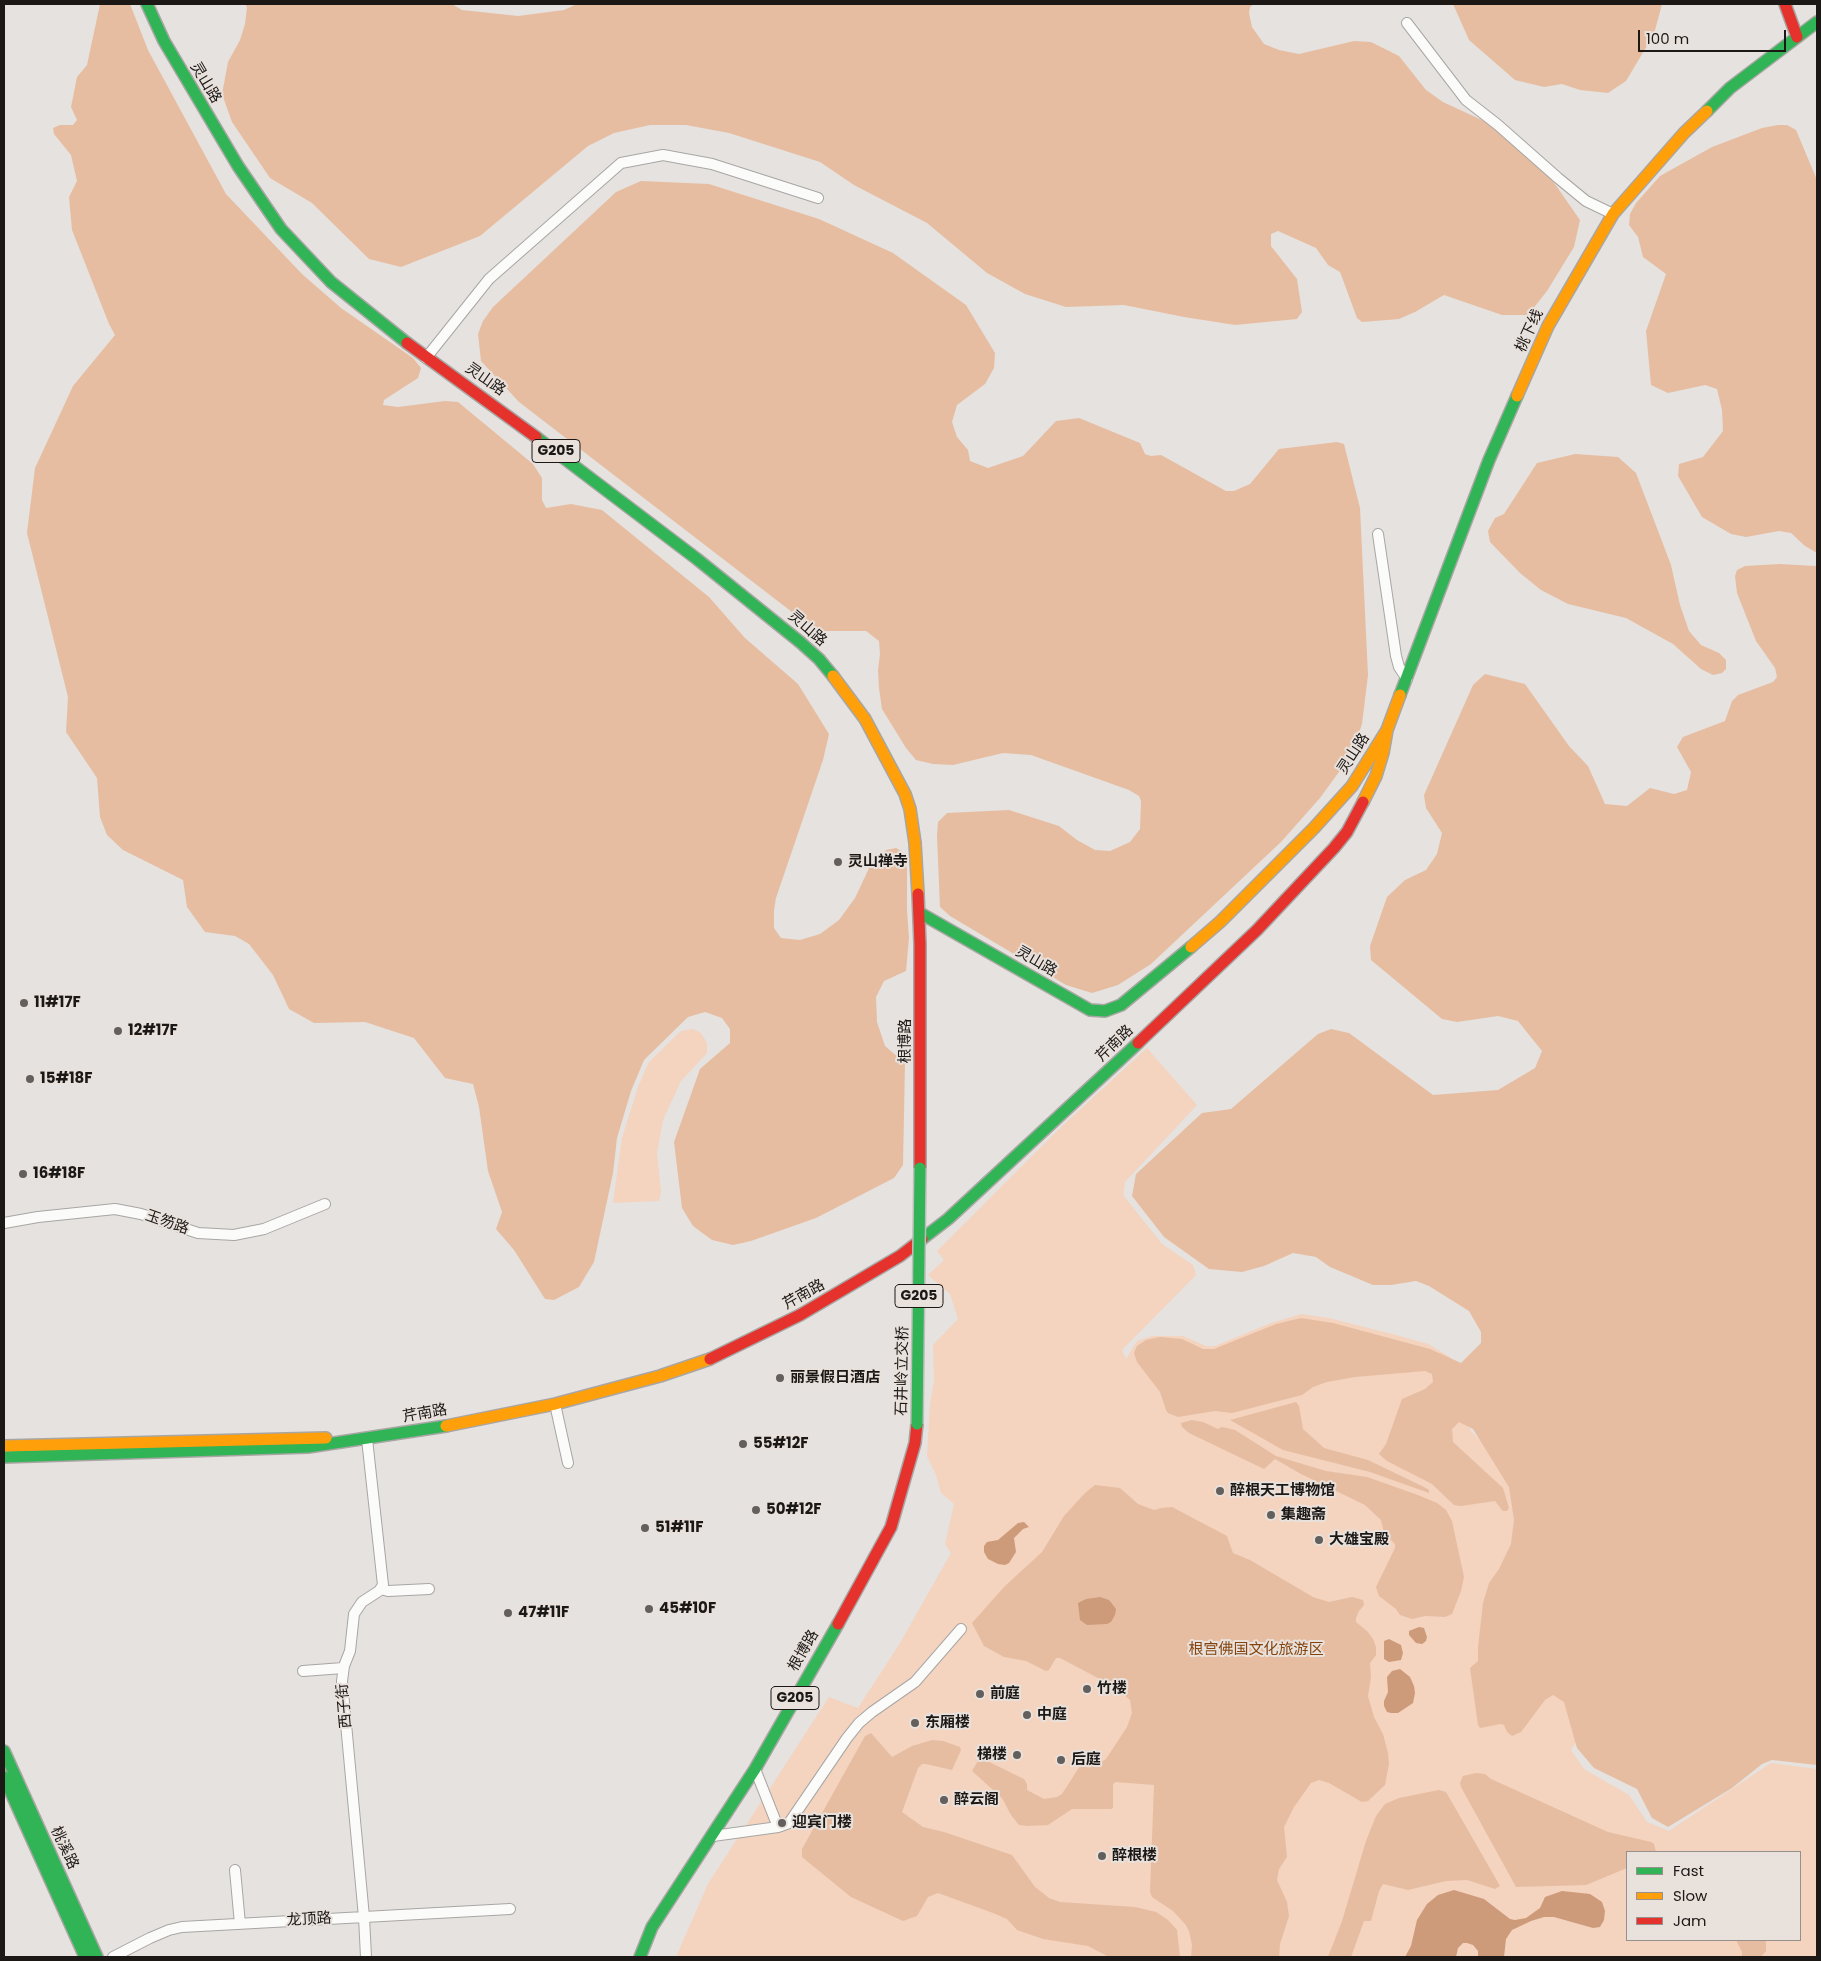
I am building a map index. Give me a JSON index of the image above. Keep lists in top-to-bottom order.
{
  "streets": {
    "main road": [
      "灵山路",
      "桃下线",
      "G205",
      "根博路",
      "芹南路",
      "石井岭立交桥",
      "桃溪路"
    ],
    "street": ["玉笏路", "西子街", "龙顶路"]
  },
  "crossings": [
    ["灵山路", "桃下线"],
    ["灵山路", "根博路"],
    ["灵山路", "芹南路"],
    ["桃下线", "芹南路"],
    ["根博路", "石井岭立交桥"],
    ["西子街", "龙顶路"]
  ],
  "parks": ["根宫佛国文化旅游区"],
  "places": [
    "灵山禅寺",
    "11#17F",
    "12#17F",
    "15#18F",
    "16#18F",
    "丽景假日酒店",
    "55#12F",
    "醉根天工博物馆",
    "50#12F",
    "集趣斋",
    "51#11F",
    "大雄宝殿",
    "45#10F",
    "47#11F",
    "竹楼",
    "前庭",
    "中庭",
    "东厢楼",
    "梯楼",
    "后庭",
    "醉云阁",
    "迎宾门楼",
    "醉根楼"
  ],
  "legend": ["Fast", "Slow", "Jam"],
  "scale_bar": "100 m"
}
